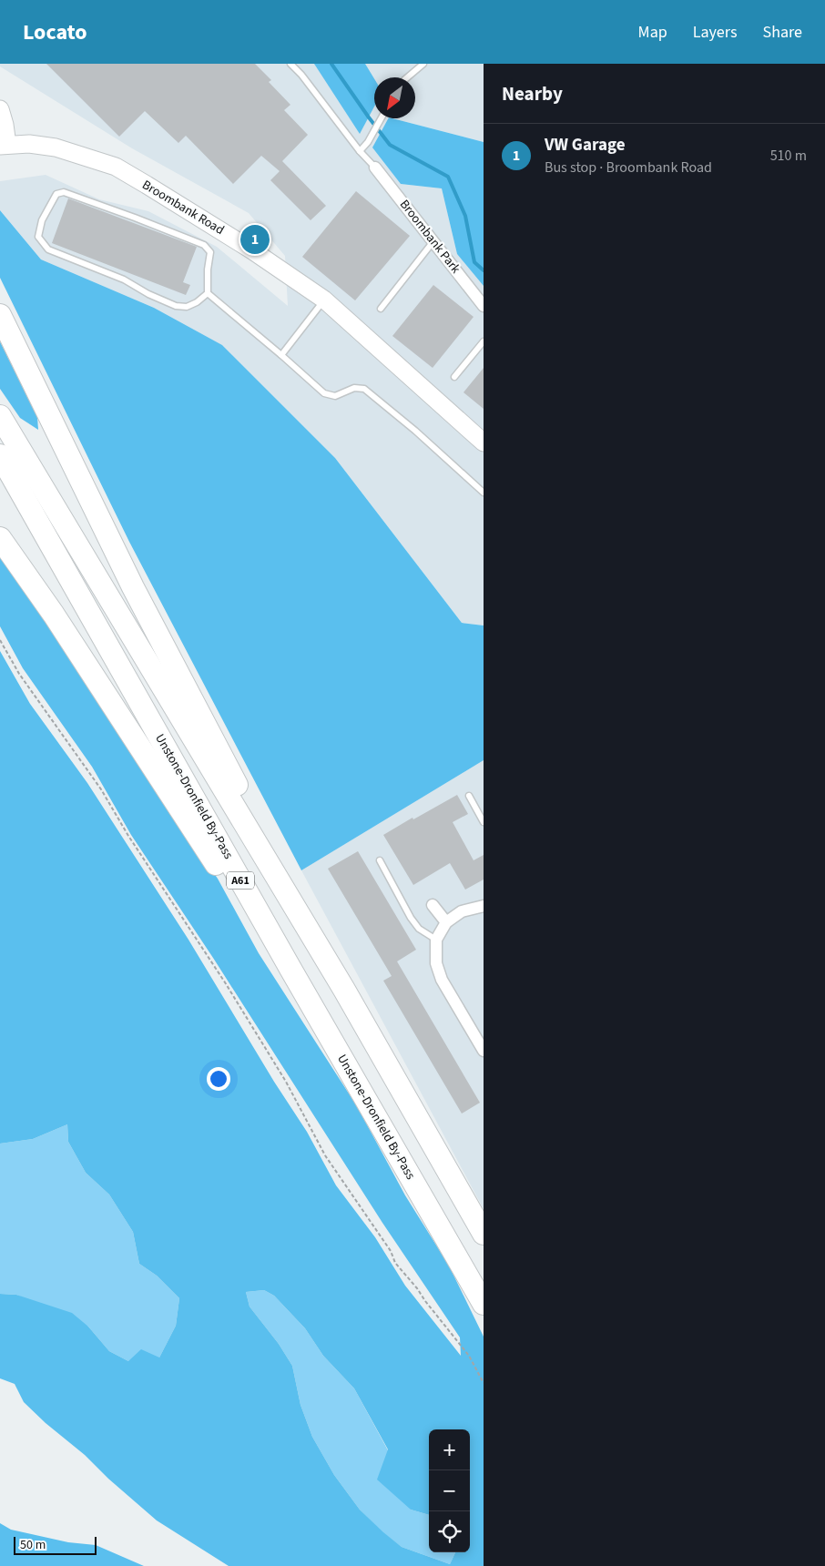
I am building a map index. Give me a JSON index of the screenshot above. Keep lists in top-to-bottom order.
{
  "streets": {
    "highway": ["Unstone-Dronfield By-Pass", "A61"],
    "street": ["Broombank Road", "Broombank Park"]
  },
  "crossings": [
    ["Unstone-Dronfield By-Pass", "A61"]
  ],
  "scale_bar": "50 m",
  "north": "bottom left",
  "page": {
    "header": "Locato",
    "nav": ["Map", "Layers", "Share"],
    "heading": "Nearby",
    "list": [
      {
        "mark": "1",
        "name": "VW Garage",
        "note": "Bus stop · Broombank Road",
        "value": "510 m"
      }
    ],
    "pins": "1",
    "map_buttons": ["+", "−"],
    "scale": "50 m"
  }
}
